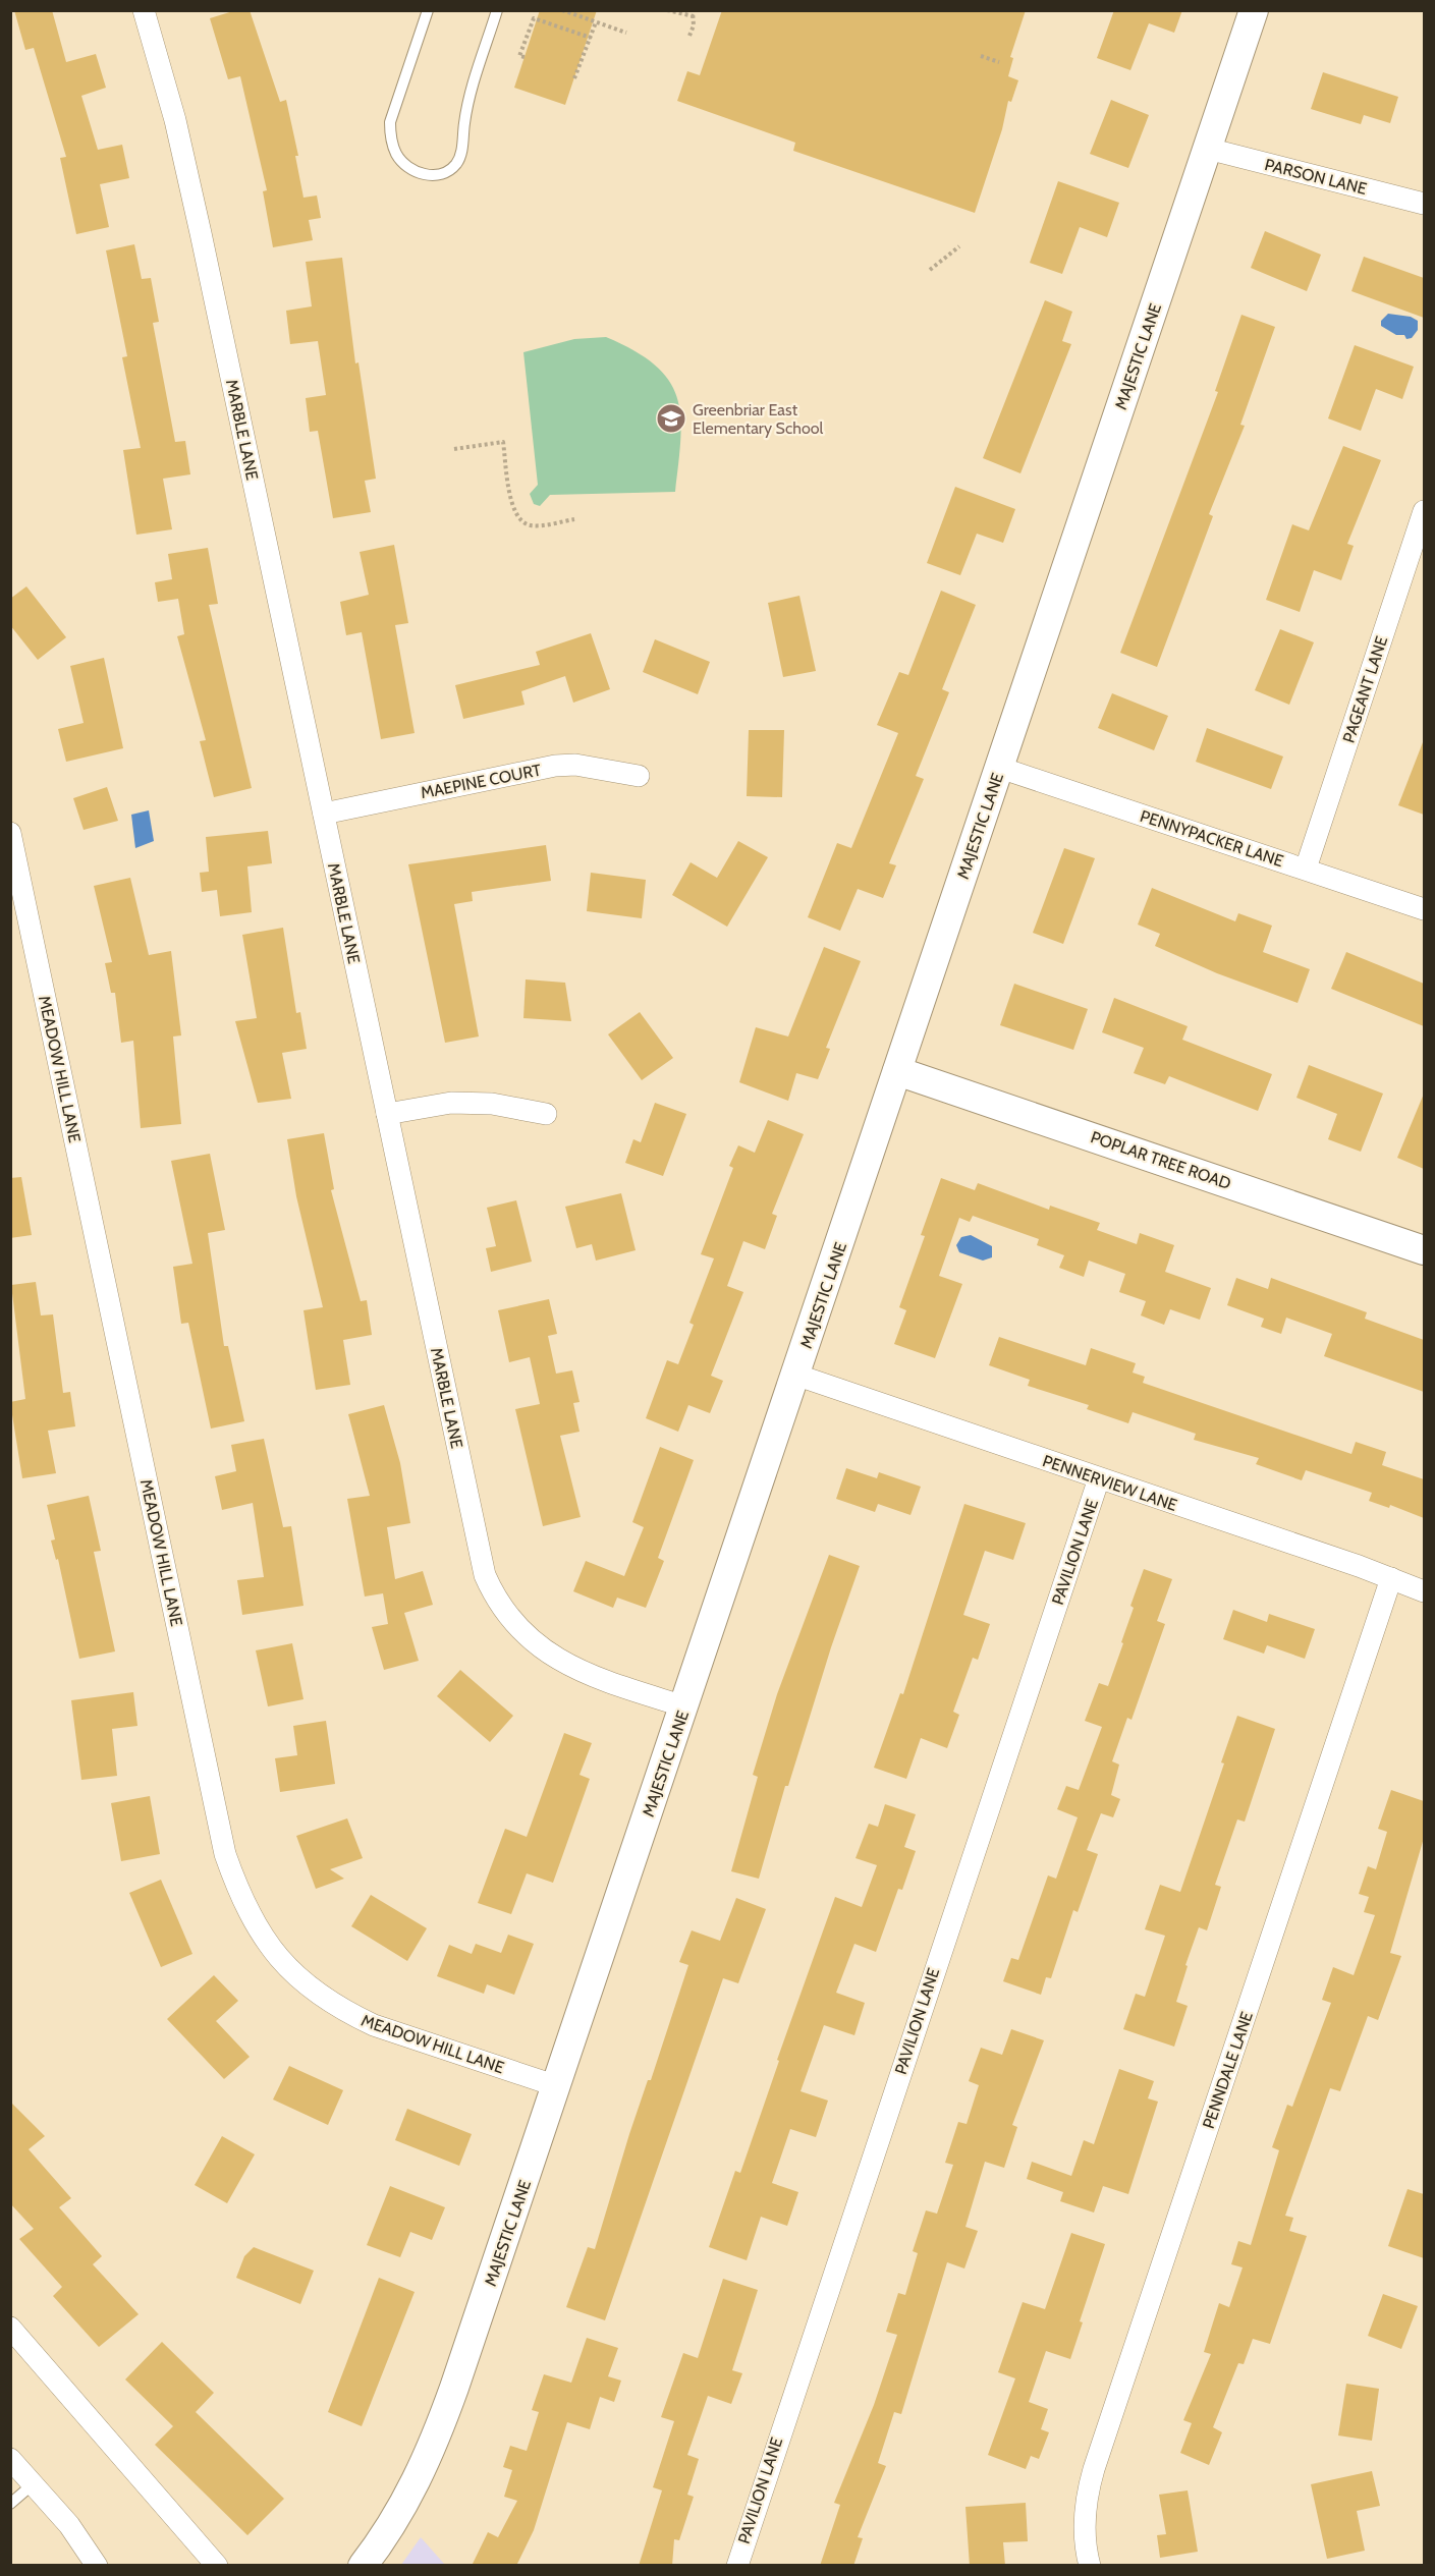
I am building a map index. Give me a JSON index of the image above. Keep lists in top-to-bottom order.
{
  "streets": {
    "street": [
      "PARSON LANE",
      "MAJESTIC LANE",
      "MARBLE LANE",
      "PAGEANT LANE",
      "MAEPINE COURT",
      "PENNYPACKER LANE",
      "MEADOW HILL LANE",
      "POPLAR TREE ROAD",
      "PENNERVIEW LANE",
      "PAVILION LANE",
      "PENNDALE LANE"
    ]
  },
  "crossings": [
    ["PARSON LANE", "MAJESTIC LANE"],
    ["MAJESTIC LANE", "MARBLE LANE"],
    ["MAJESTIC LANE", "PENNYPACKER LANE"],
    ["MAJESTIC LANE", "MEADOW HILL LANE"],
    ["MAJESTIC LANE", "POPLAR TREE ROAD"],
    ["MAJESTIC LANE", "PENNERVIEW LANE"],
    ["MARBLE LANE", "MAEPINE COURT"],
    ["PAGEANT LANE", "PENNYPACKER LANE"],
    ["PENNERVIEW LANE", "PAVILION LANE"],
    ["PENNERVIEW LANE", "PENNDALE LANE"]
  ],
  "places": {
    "school or university": ["Greenbriar East Elementary School"]
  }
}
